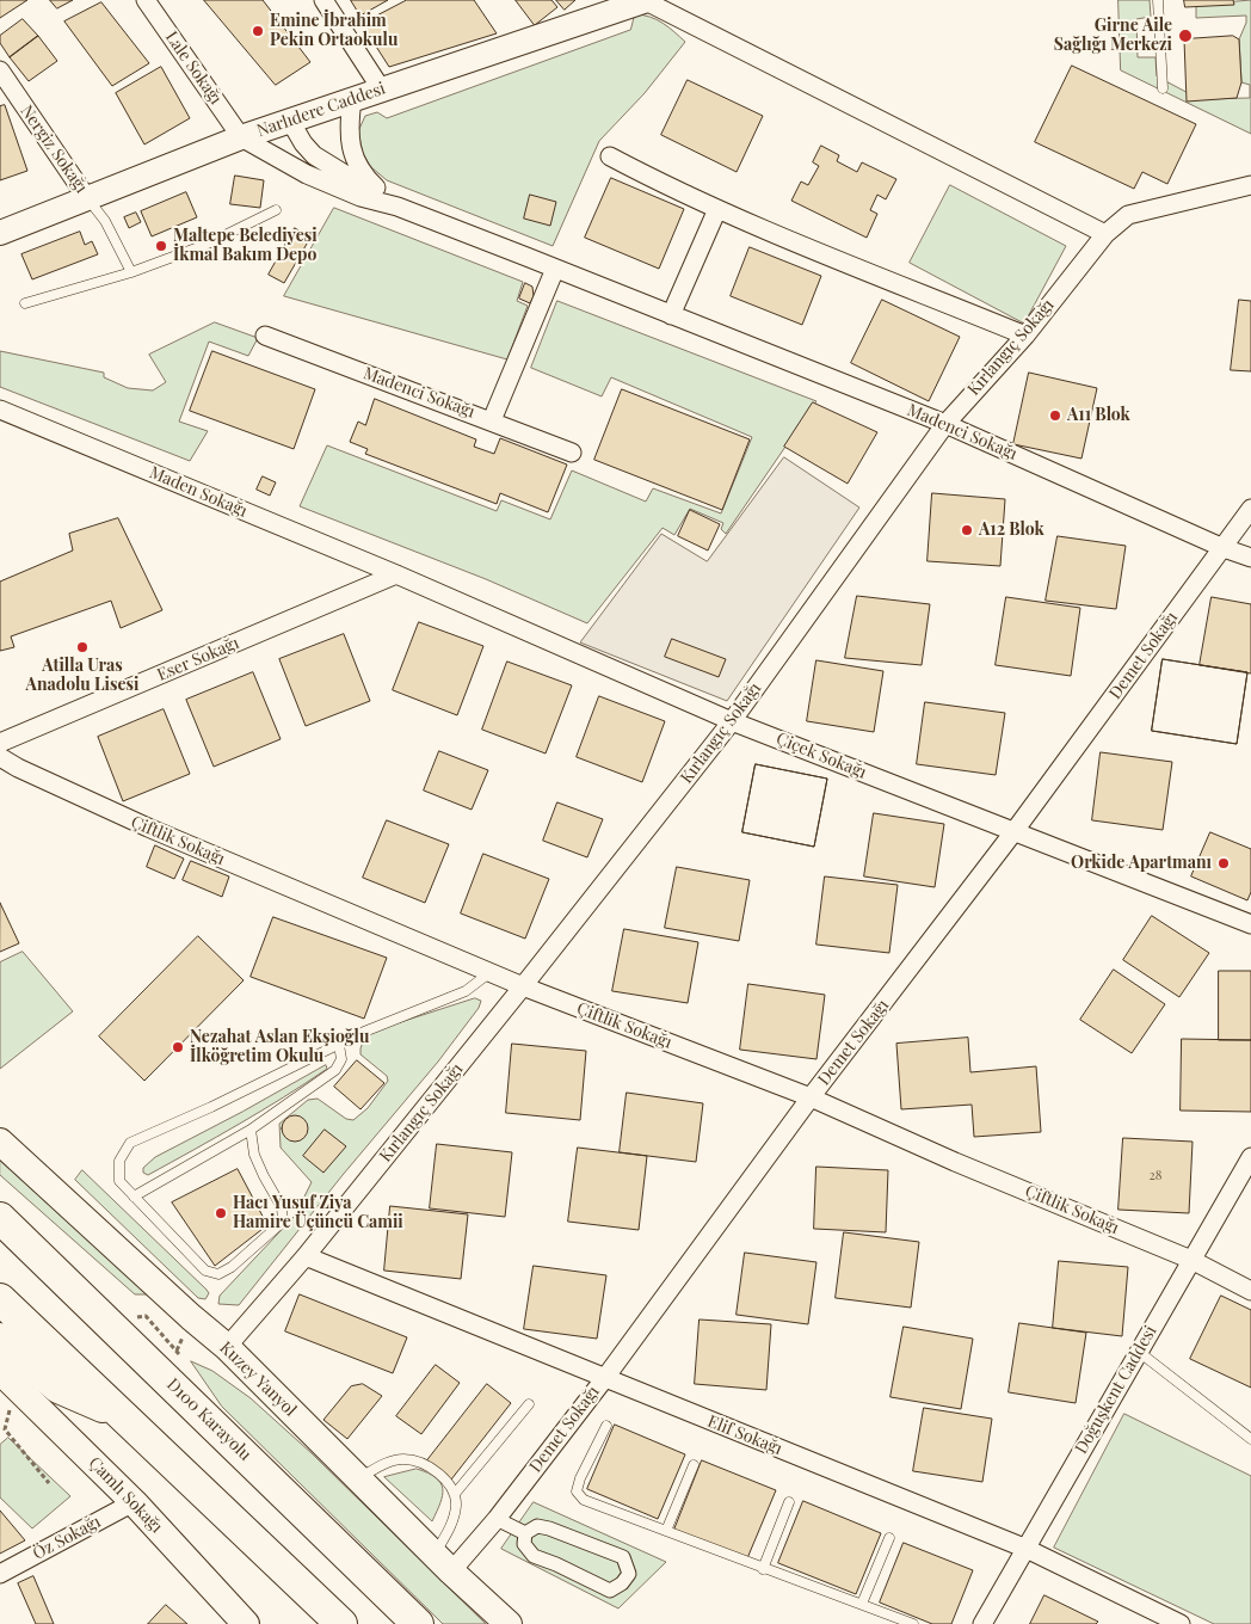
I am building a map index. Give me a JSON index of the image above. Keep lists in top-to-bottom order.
{
  "streets": {
    "highway": ["D100 Karayolu"],
    "main road": ["Kuzey Yanyol", "Çamlı Sokağı"],
    "street": [
      "Lale Sokağı",
      "Narlıdere Caddesi",
      "Nergiz Sokağı",
      "Kırlangıç Sokağı",
      "Madenci Sokağı",
      "Maden Sokağı",
      "Demet Sokağı",
      "Eser Sokağı",
      "Çiçek Sokağı",
      "Çiftlik Sokağı",
      "Doğuşkent Caddesi",
      "Elif Sokağı",
      "Öz Sokağı"
    ]
  },
  "crossings": [
    ["Lale Sokağı", "Narlıdere Caddesi"],
    ["Narlıdere Caddesi", "Nergiz Sokağı"],
    ["Kırlangıç Sokağı", "Madenci Sokağı"],
    ["Kırlangıç Sokağı", "Çiçek Sokağı"],
    ["Kırlangıç Sokağı", "Çiftlik Sokağı"],
    ["Kırlangıç Sokağı", "Kuzey Yanyol"],
    ["Kırlangıç Sokağı", "Elif Sokağı"],
    ["Madenci Sokağı", "Demet Sokağı"],
    ["Maden Sokağı", "Eser Sokağı"],
    ["Maden Sokağı", "Çiçek Sokağı"],
    ["Demet Sokağı", "Çiçek Sokağı"],
    ["Demet Sokağı", "Çiftlik Sokağı"],
    ["Demet Sokağı", "Kuzey Yanyol"],
    ["Demet Sokağı", "Elif Sokağı"],
    ["Eser Sokağı", "Çiçek Sokağı"],
    ["Çiftlik Sokağı", "Doğuşkent Caddesi"],
    ["Doğuşkent Caddesi", "Elif Sokağı"],
    ["Çamlı Sokağı", "Öz Sokağı"]
  ],
  "places": [
    "Emine İbrahim Pekin Ortaokulu",
    "Girne Aile Sağlığı Merkezi",
    "Maltepe Belediyesi İkmal Bakım Depo",
    "A11 Blok",
    "A12 Blok",
    "Atilla Uras Anadolu Lisesi",
    "Orkide Apartmanı",
    "Nezahat Aslan Ekşioğlu İlköğretim Okulu",
    "Hacı Yusuf Ziya Hamire Üçüncü Camii"
  ],
  "house_numbers": ["28"]
}
